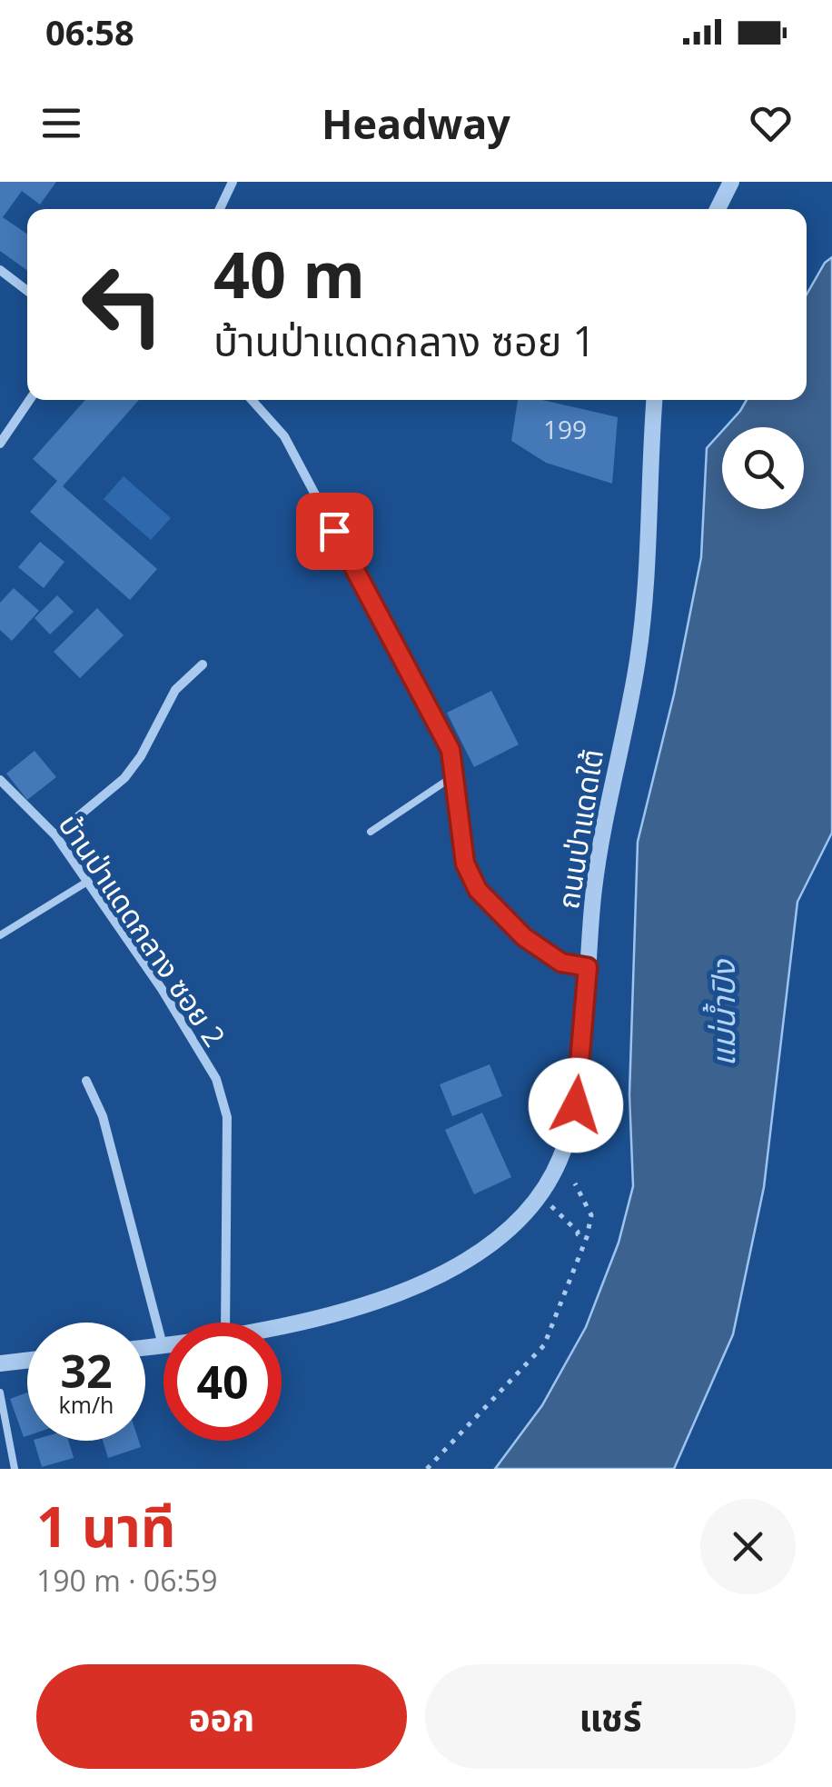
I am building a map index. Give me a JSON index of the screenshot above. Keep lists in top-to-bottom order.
{
  "streets": {
    "street": ["ถนนป่าแดดใต้", "บ้านป่าแดดกลาง ซอย 2"]
  },
  "water": ["แม่น้ำปิง"],
  "house_numbers": ["199"],
  "page": {
    "status": "06:58",
    "header": "Headway",
    "turn": ["40 m", "บ้านป่าแดดกลาง ซอย 1"],
    "speed": "32 km/h",
    "limit": "40",
    "heading": ["1 นาที", "190 m · 06:59"],
    "buttons": ["ออก", "แชร์"]
  }
}
